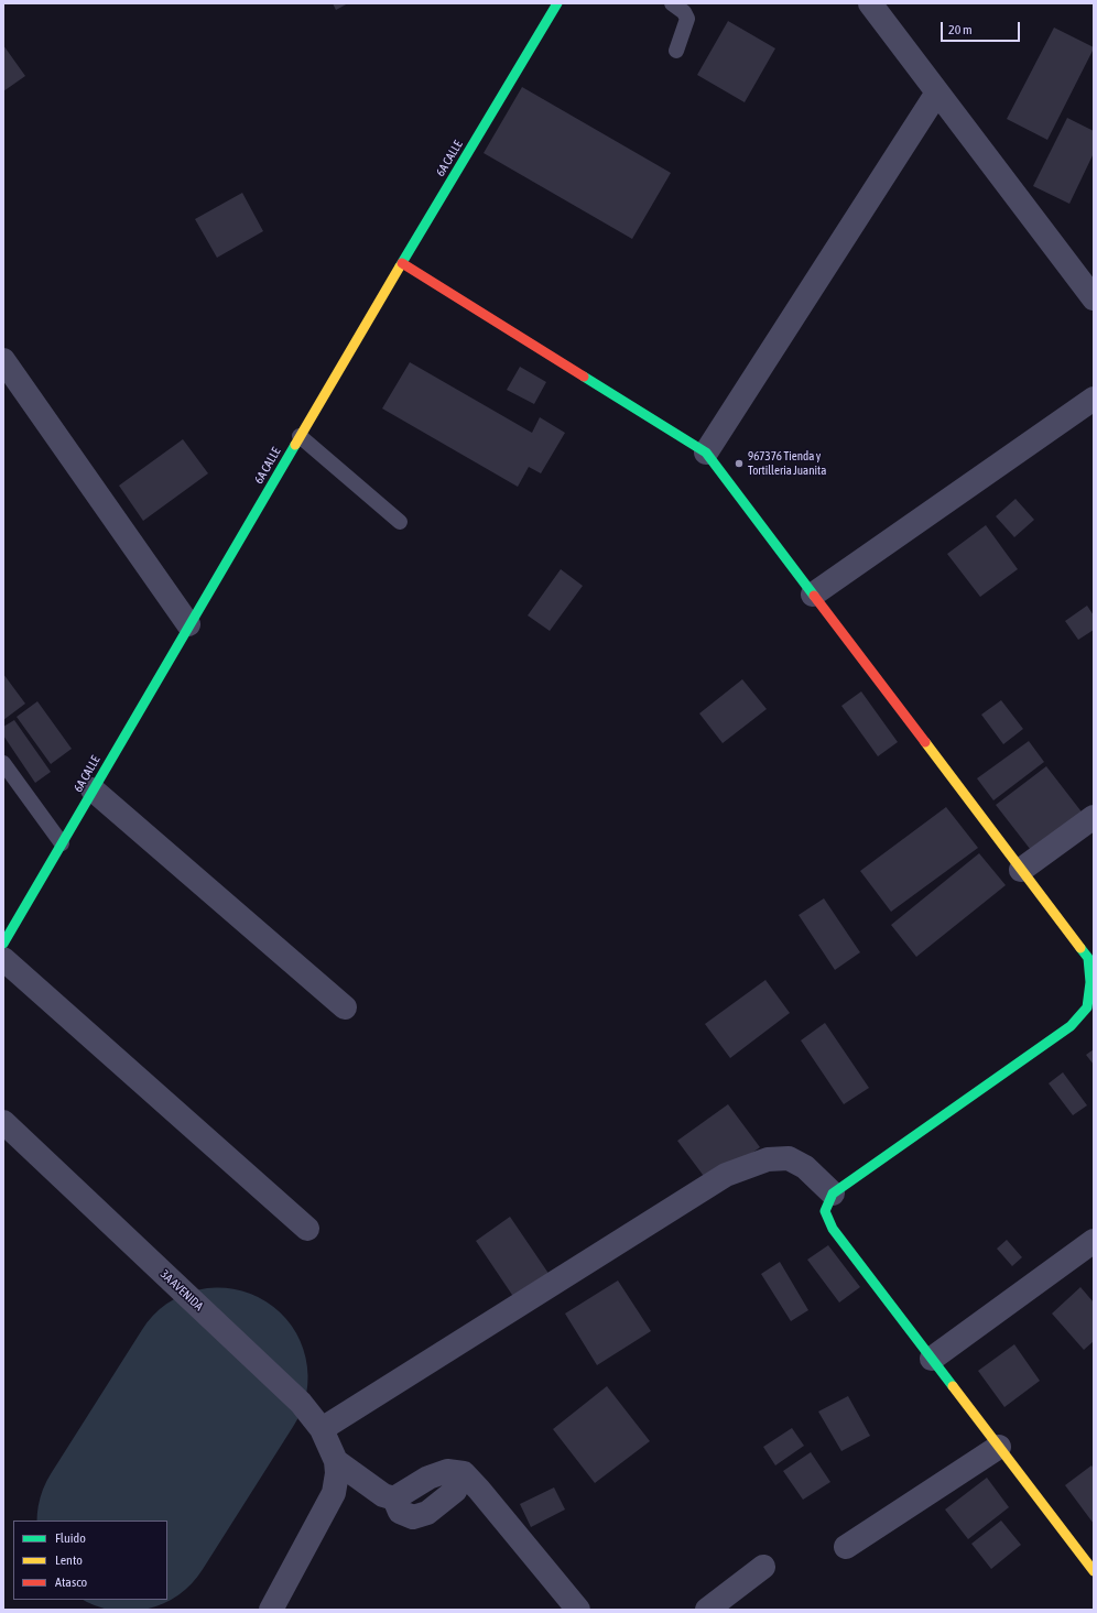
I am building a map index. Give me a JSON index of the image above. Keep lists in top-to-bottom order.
{
  "streets": {
    "street": ["6A CALLE", "3A AVENIDA"]
  },
  "places": ["967376 Tienda y Tortilleria Juanita"],
  "legend": ["Fluido", "Lento", "Atasco"],
  "scale_bar": "20 m"
}
